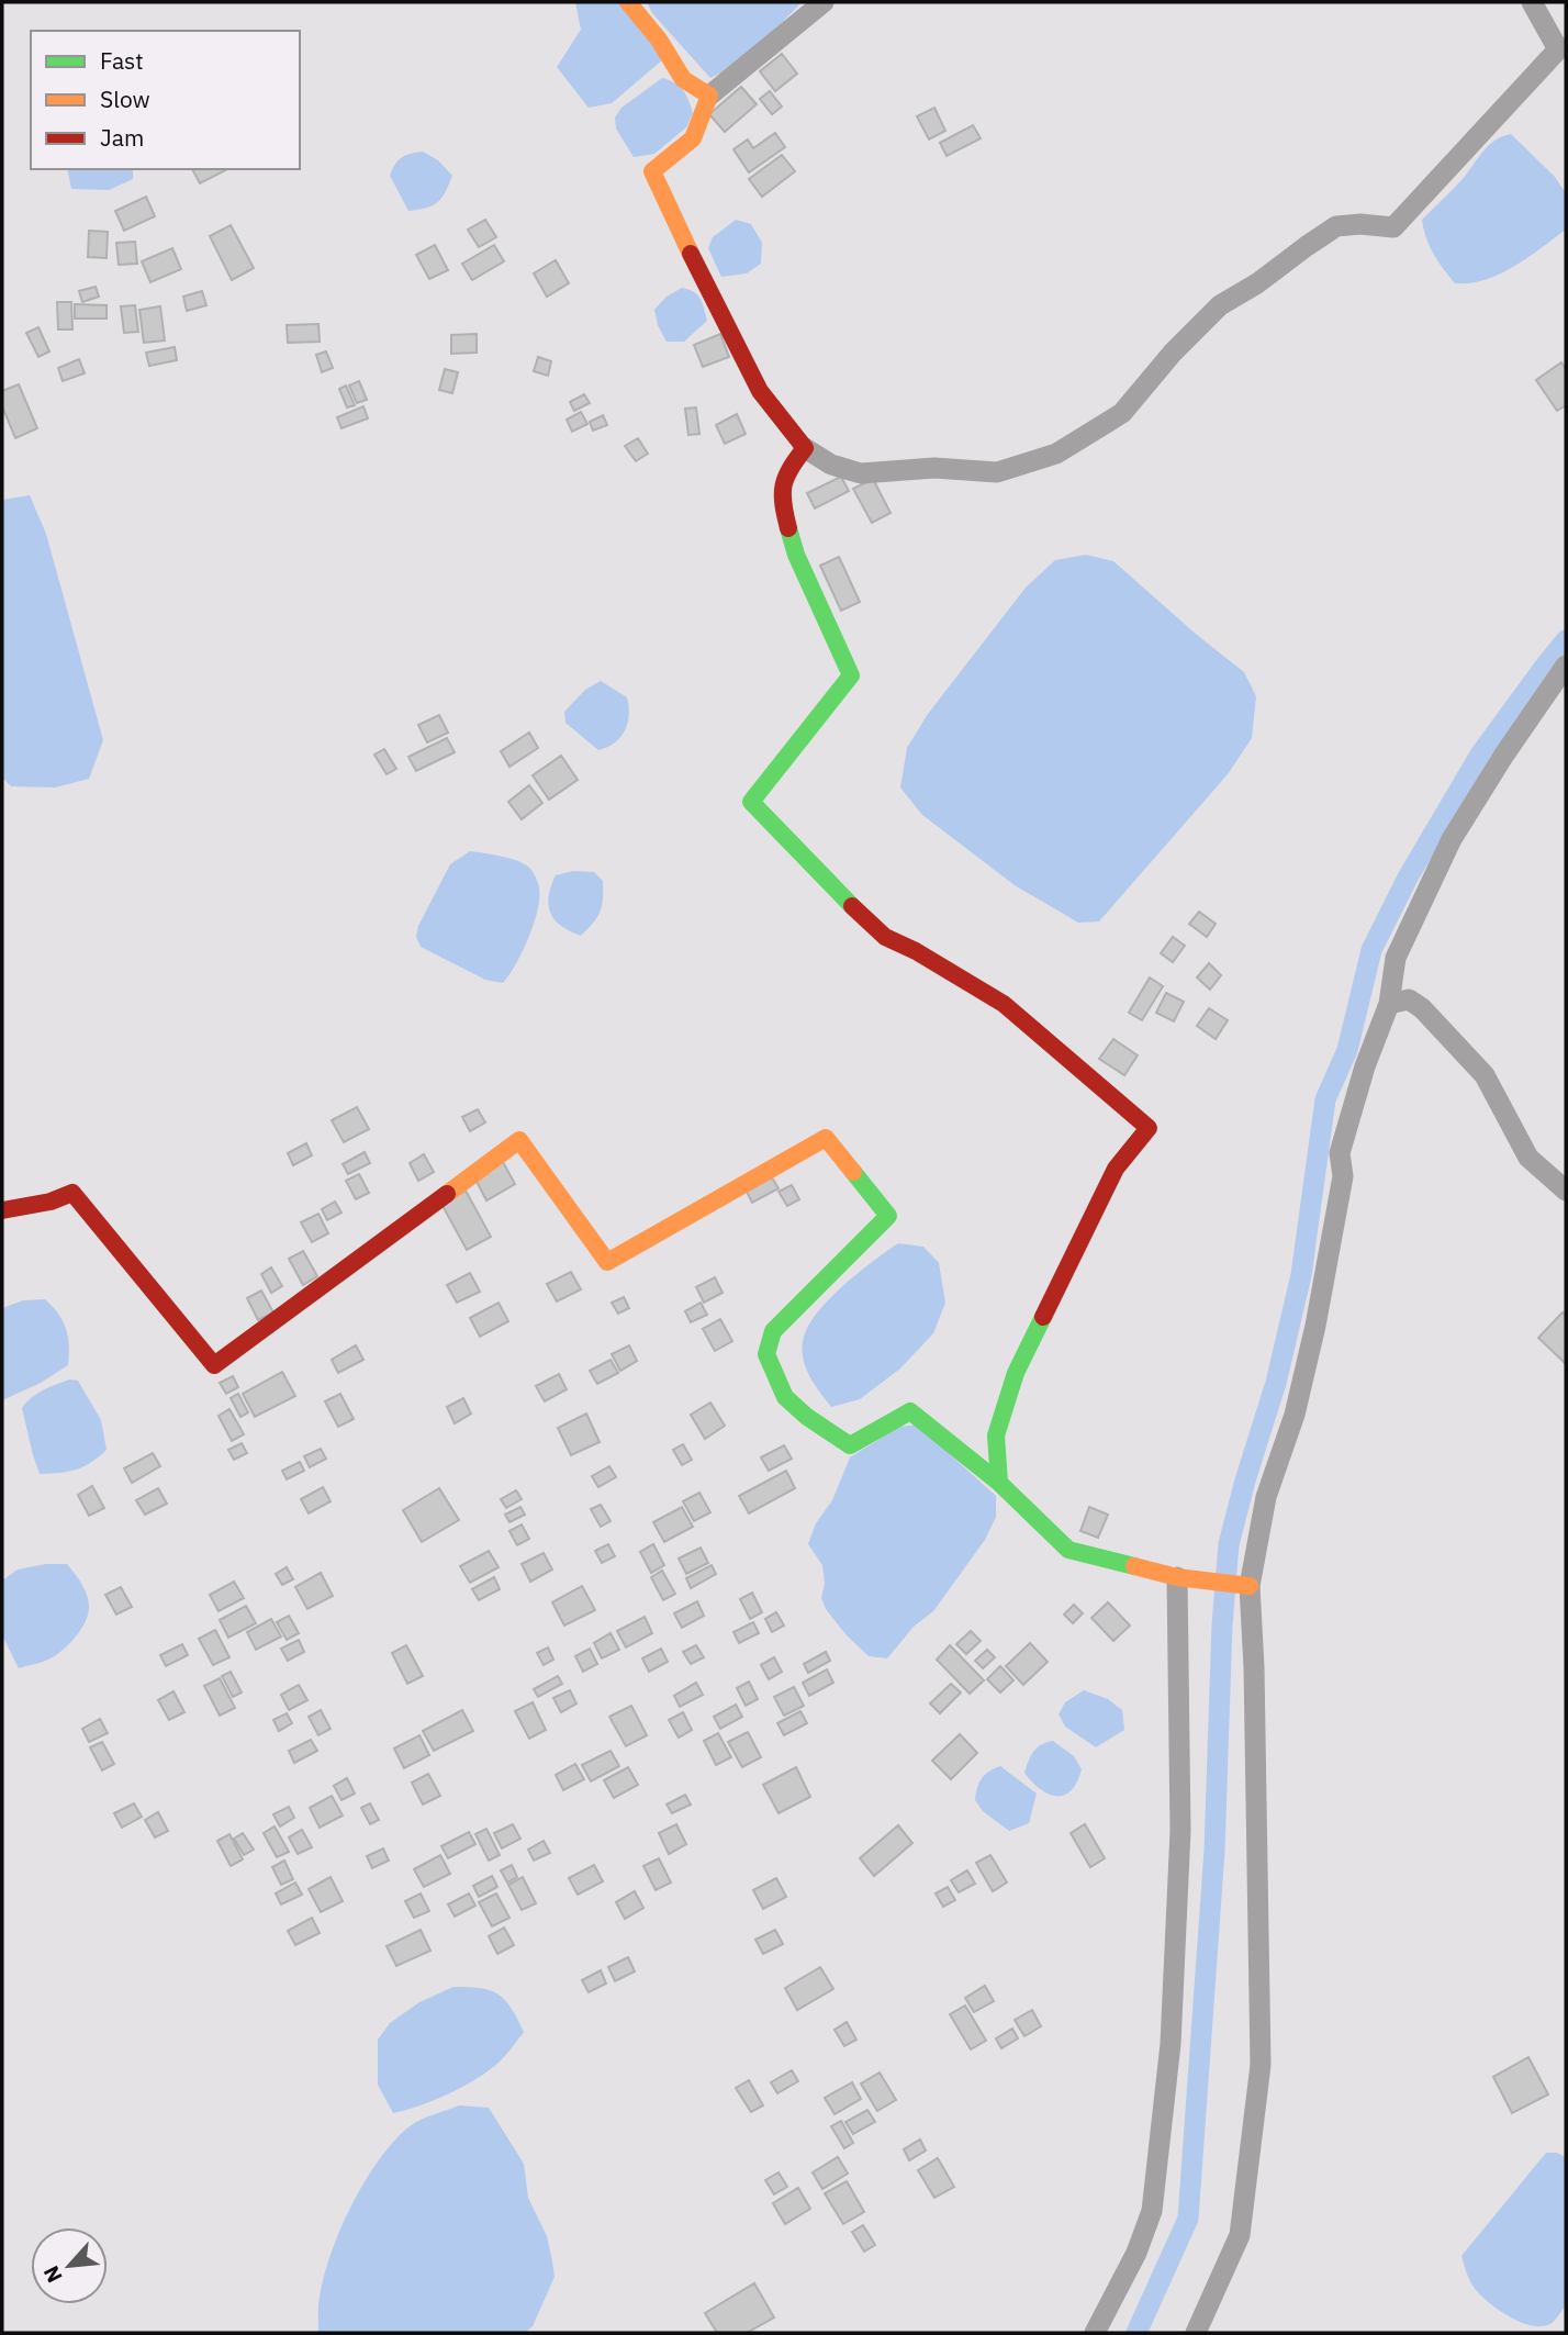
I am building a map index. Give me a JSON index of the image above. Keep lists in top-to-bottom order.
{
  "legend": ["Fast", "Slow", "Jam"],
  "north": "bottom left"
}
